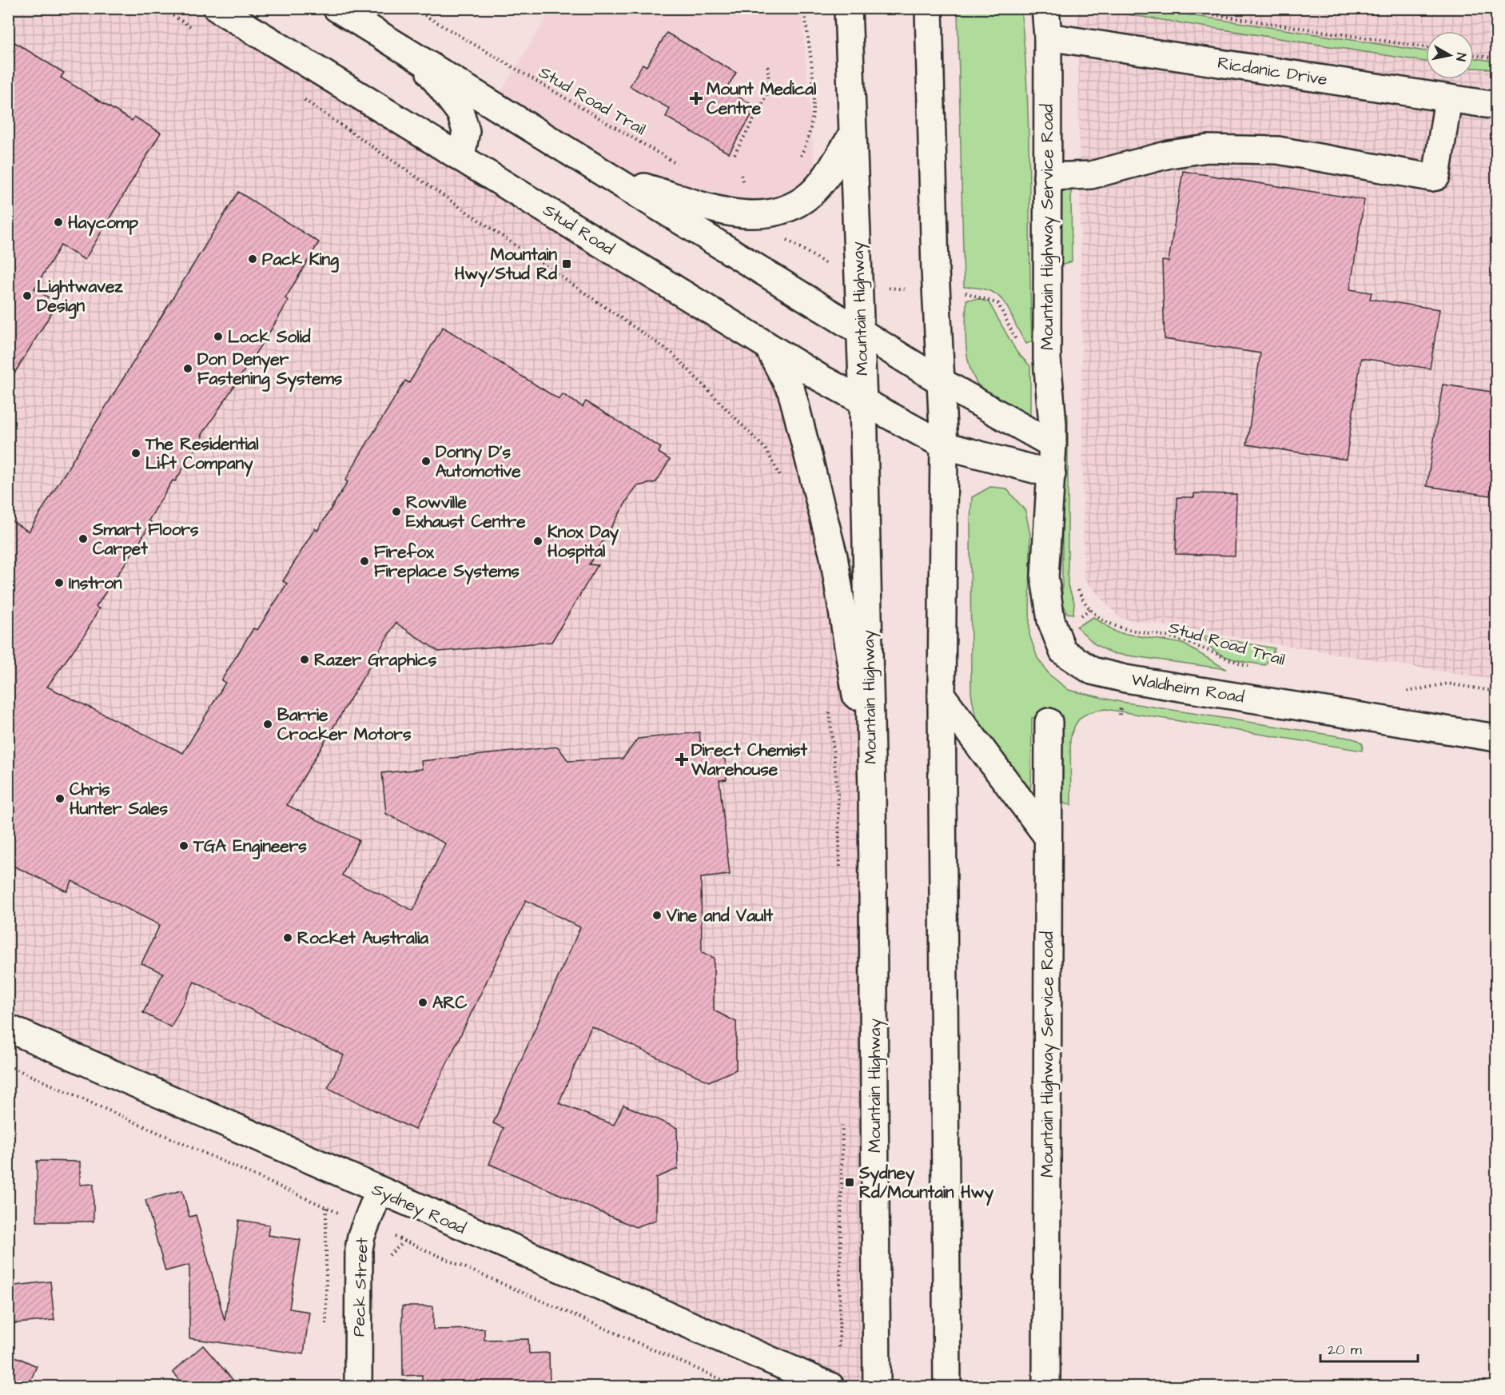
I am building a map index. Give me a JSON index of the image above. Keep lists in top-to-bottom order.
{
  "streets": {
    "main road": [
      "Ricdanic Drive",
      "Mountain Highway Service Road",
      "Stud Road",
      "Mountain Highway",
      "Waldheim Road",
      "Sydney Road",
      "Peck Street"
    ],
    "path": ["Stud Road Trail"]
  },
  "crossings": [
    ["Ricdanic Drive", "Mountain Highway Service Road"],
    ["Mountain Highway Service Road", "Waldheim Road"],
    ["Stud Road", "Mountain Highway"],
    ["Sydney Road", "Peck Street"]
  ],
  "places": {
    "health": ["Mount Medical Centre", "Direct Chemist Warehouse"],
    "other": [
      "Haycomp",
      "Pack King",
      "Lightwavez Design",
      "Lock Solid",
      "Don Denyer Fastening Systems",
      "The Residential Lift Company",
      "Donny D's Automotive",
      "Rowville Exhaust Centre",
      "Smart Floors Carpet",
      "Knox Day Hospital",
      "Firefox Fireplace Systems",
      "Instron",
      "Razer Graphics",
      "Barrie Crocker Motors",
      "Chris Hunter Sales",
      "TGA Engineers",
      "Vine and Vault",
      "Rocket Australia",
      "ARC"
    ],
    "transit": ["Mountain Hwy/Stud Rd", "Sydney Rd/Mountain Hwy"]
  },
  "scale_bar": "20 m",
  "north": "right"
}
